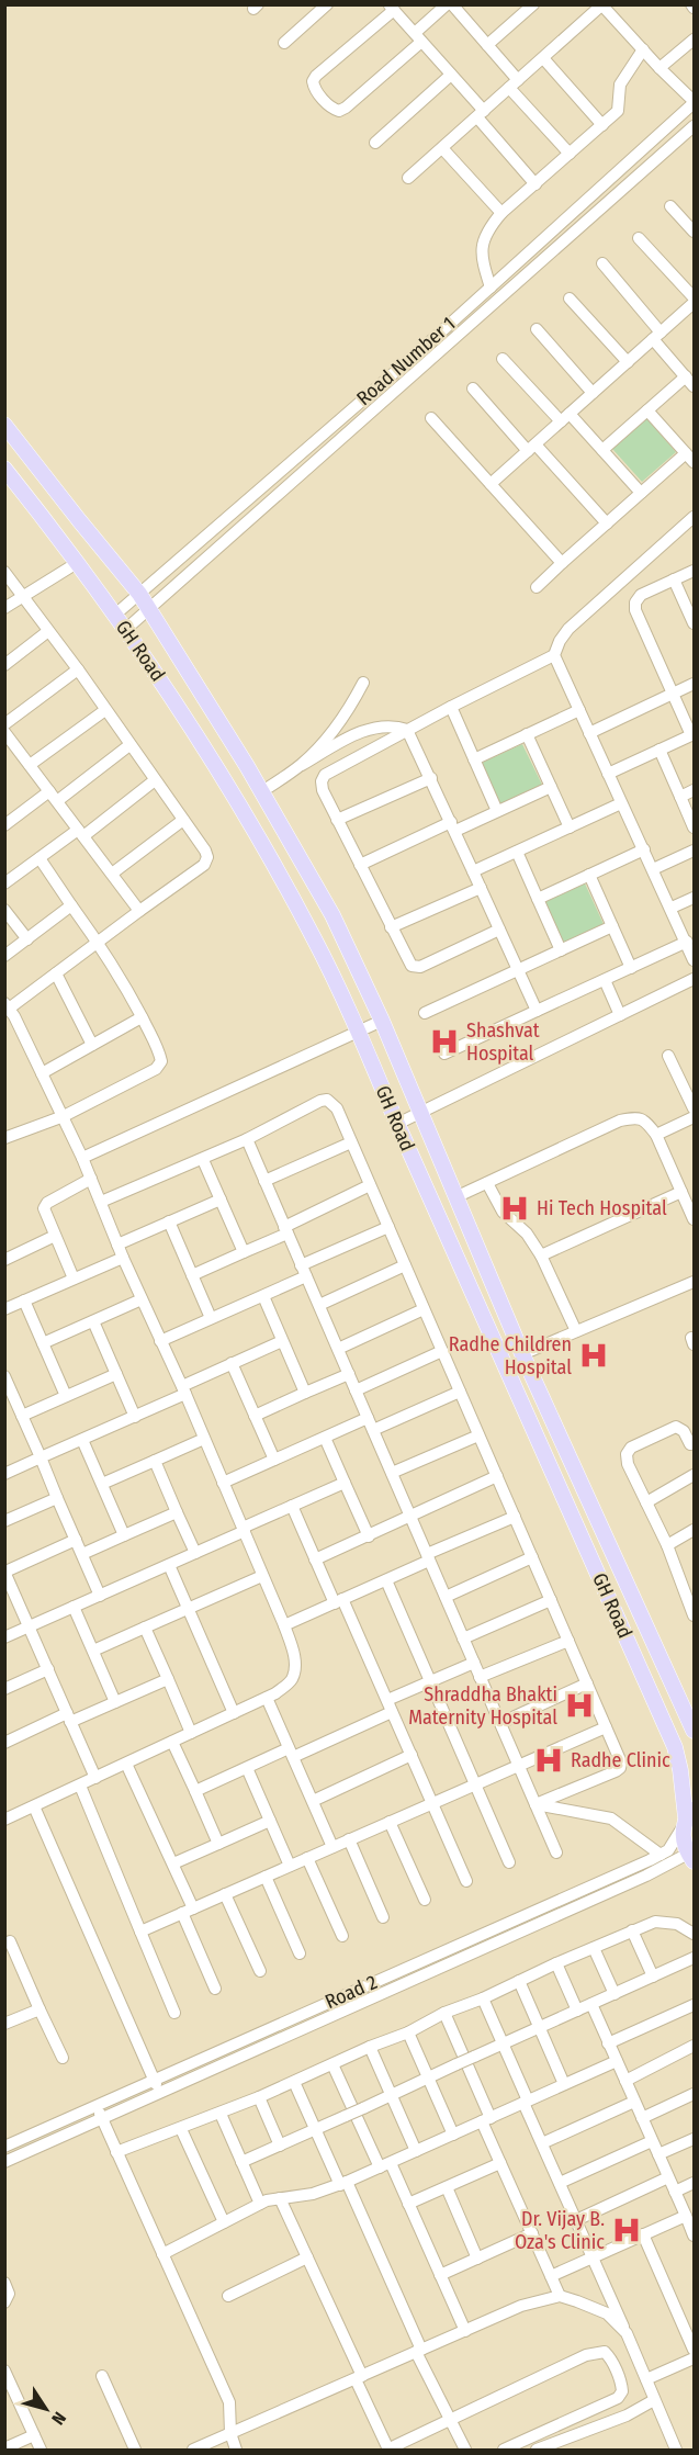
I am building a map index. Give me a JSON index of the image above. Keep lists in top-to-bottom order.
{
  "streets": {
    "main road": ["GH Road"],
    "street": ["Road Number 1", "Road 2"]
  },
  "crossings": [
    ["Road Number 1", "GH Road"],
    ["GH Road", "Road 2"]
  ],
  "places": {
    "hospital": [
      "Shashvat Hospital",
      "Hi Tech Hospital",
      "Radhe Children Hospital",
      "Shraddha Bhakti Maternity Hospital",
      "Radhe Clinic",
      "Dr. Vijay B. Oza's Clinic"
    ]
  },
  "north": "bottom right"
}
